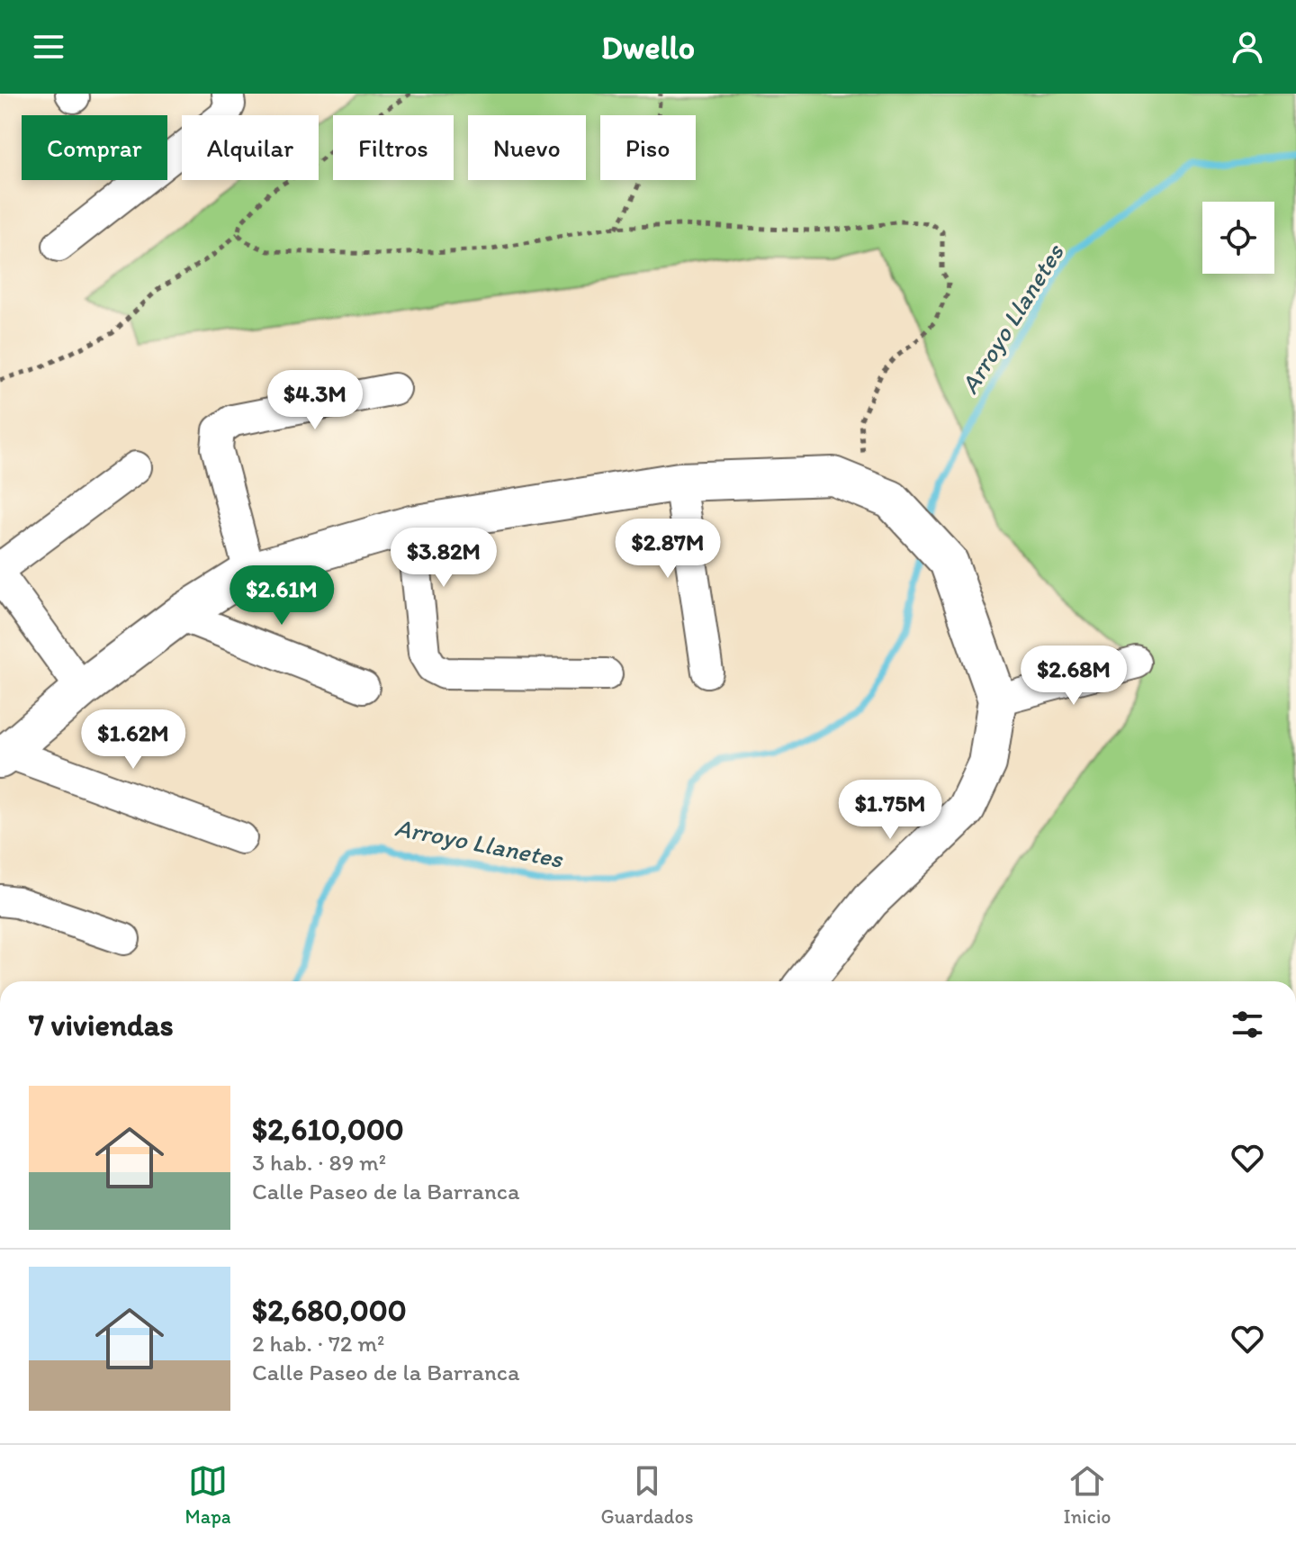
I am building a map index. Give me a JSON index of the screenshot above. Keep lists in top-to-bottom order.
{
  "water": ["Arroyo Llanetes"],
  "page": {
    "header": "Dwello",
    "chip": [
      "Comprar",
      "Alquilar",
      "Filtros",
      "Nuevo",
      "Piso"
    ],
    "price": [
      "$4.3M",
      "$2.87M",
      "$3.82M",
      "$2.61M",
      "$2.68M",
      "$1.62M",
      "$1.75M"
    ],
    "heading": "7 viviendas",
    "list": [
      {
        "name": "$2,610,000",
        "note": "3 hab. · 89 m² · Calle Paseo de la Barranca"
      },
      {
        "name": "$2,680,000",
        "note": "2 hab. · 72 m² · Calle Paseo de la Barranca"
      }
    ],
    "tabs": ["Mapa", "Guardados", "Inicio"]
  }
}
